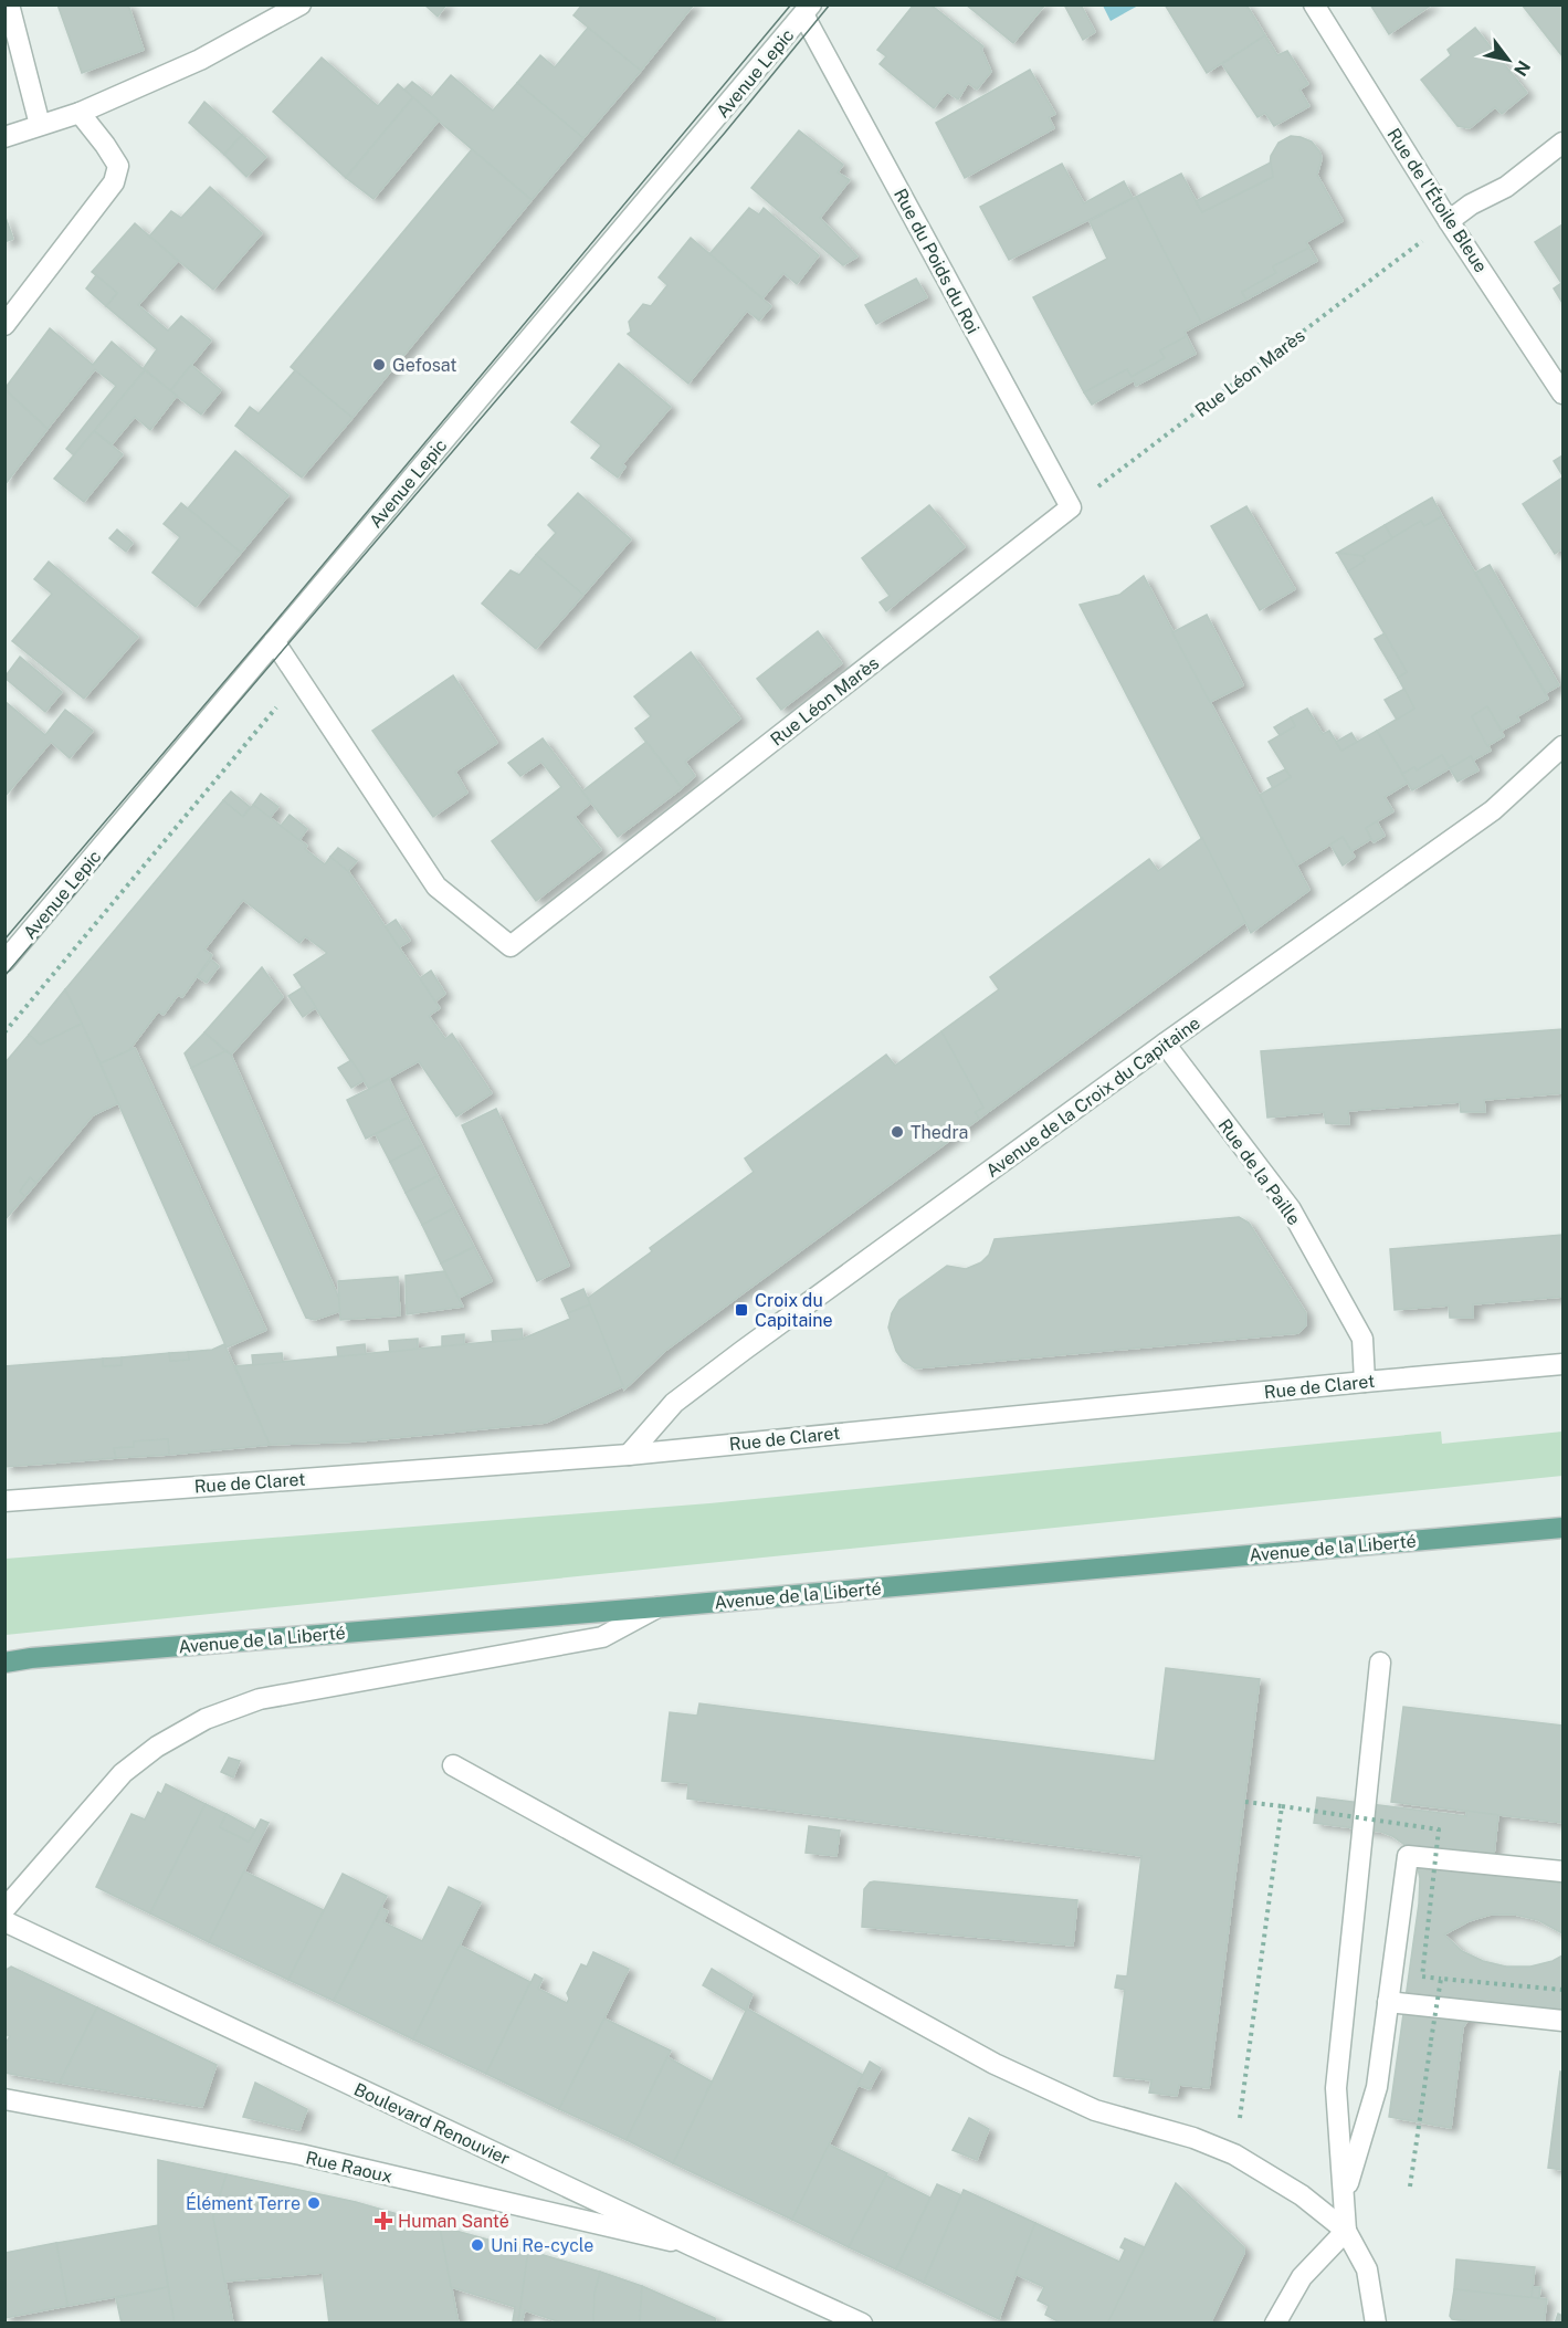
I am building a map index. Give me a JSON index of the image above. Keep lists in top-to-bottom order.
{
  "streets": {
    "main road": ["Avenue de la Liberté"],
    "street": [
      "Avenue Lepic",
      "Rue de l'Étoile Bleue",
      "Rue du Poids du Roi",
      "Rue Léon Marès",
      "Avenue de la Croix du Capitaine",
      "Rue de la Paille",
      "Rue de Claret",
      "Boulevard Renouvier",
      "Rue Raoux"
    ]
  },
  "crossings": [
    ["Avenue Lepic", "Rue du Poids du Roi"],
    ["Avenue Lepic", "Rue Léon Marès"],
    ["Rue de l'Étoile Bleue", "Rue Léon Marès"],
    ["Rue du Poids du Roi", "Rue Léon Marès"],
    ["Avenue de la Croix du Capitaine", "Rue de la Paille"],
    ["Avenue de la Croix du Capitaine", "Rue de Claret"],
    ["Rue de la Paille", "Rue de Claret"],
    ["Boulevard Renouvier", "Rue Raoux"]
  ],
  "places": {
    "other": [
      "Gefosat",
      "Thedra",
      "Élément Terre",
      "Uni Re-cycle"
    ],
    "transit": ["Croix du Capitaine"],
    "health": ["Human Santé"]
  },
  "north": "bottom right"
}
